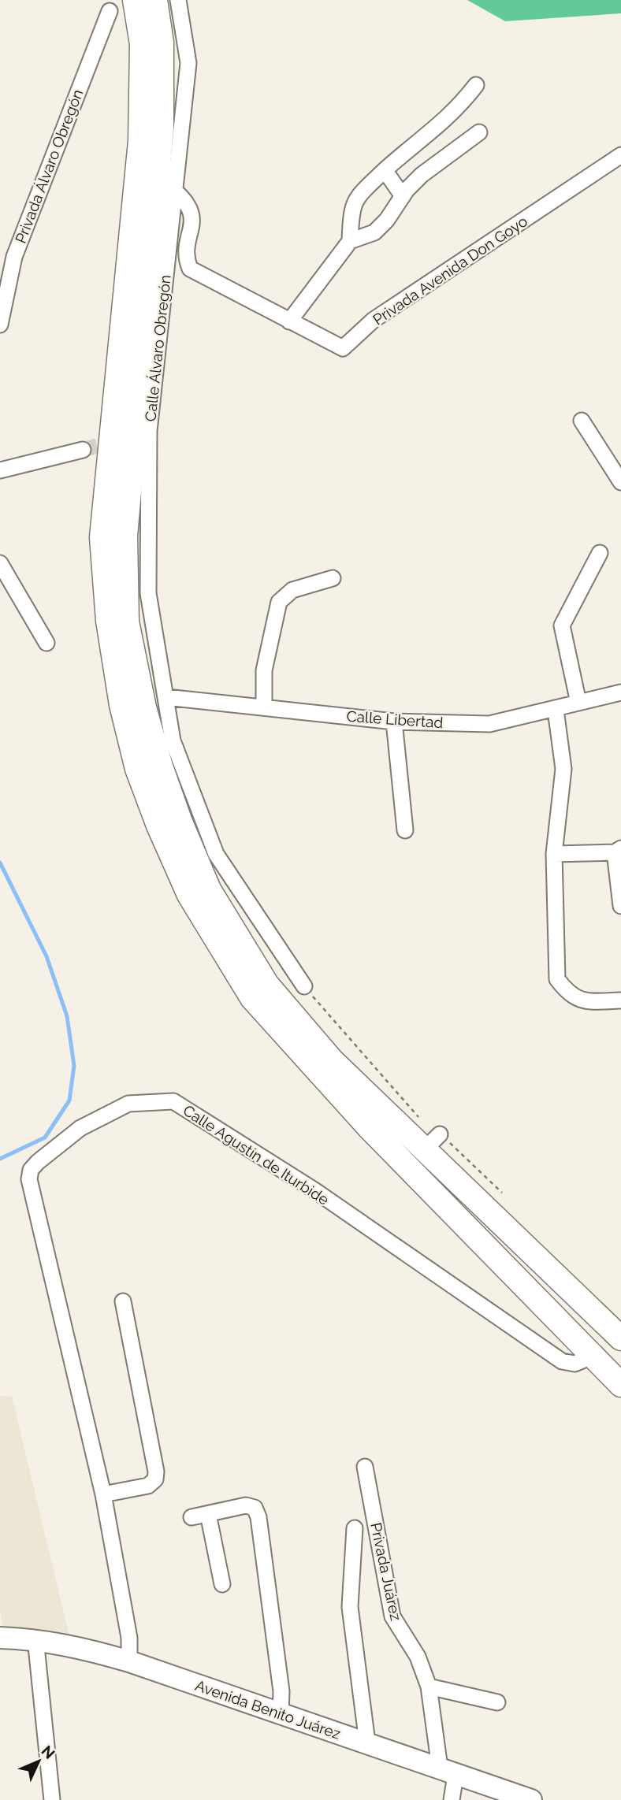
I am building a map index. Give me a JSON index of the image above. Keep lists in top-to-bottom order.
{
  "streets": {
    "main road": ["Avenida Benito Juárez"],
    "street": [
      "Privada Álvaro Obregón",
      "Privada Avenida Don Goyo",
      "Calle Álvaro Obregón",
      "Calle Libertad",
      "Calle Agustín de Iturbide",
      "Privada Juárez"
    ]
  },
  "crossings": [
    ["Privada Avenida Don Goyo", "Calle Álvaro Obregón"],
    ["Calle Álvaro Obregón", "Calle Libertad"],
    ["Calle Agustín de Iturbide", "Avenida Benito Juárez"],
    ["Privada Juárez", "Avenida Benito Juárez"]
  ],
  "north": "top right"
}
